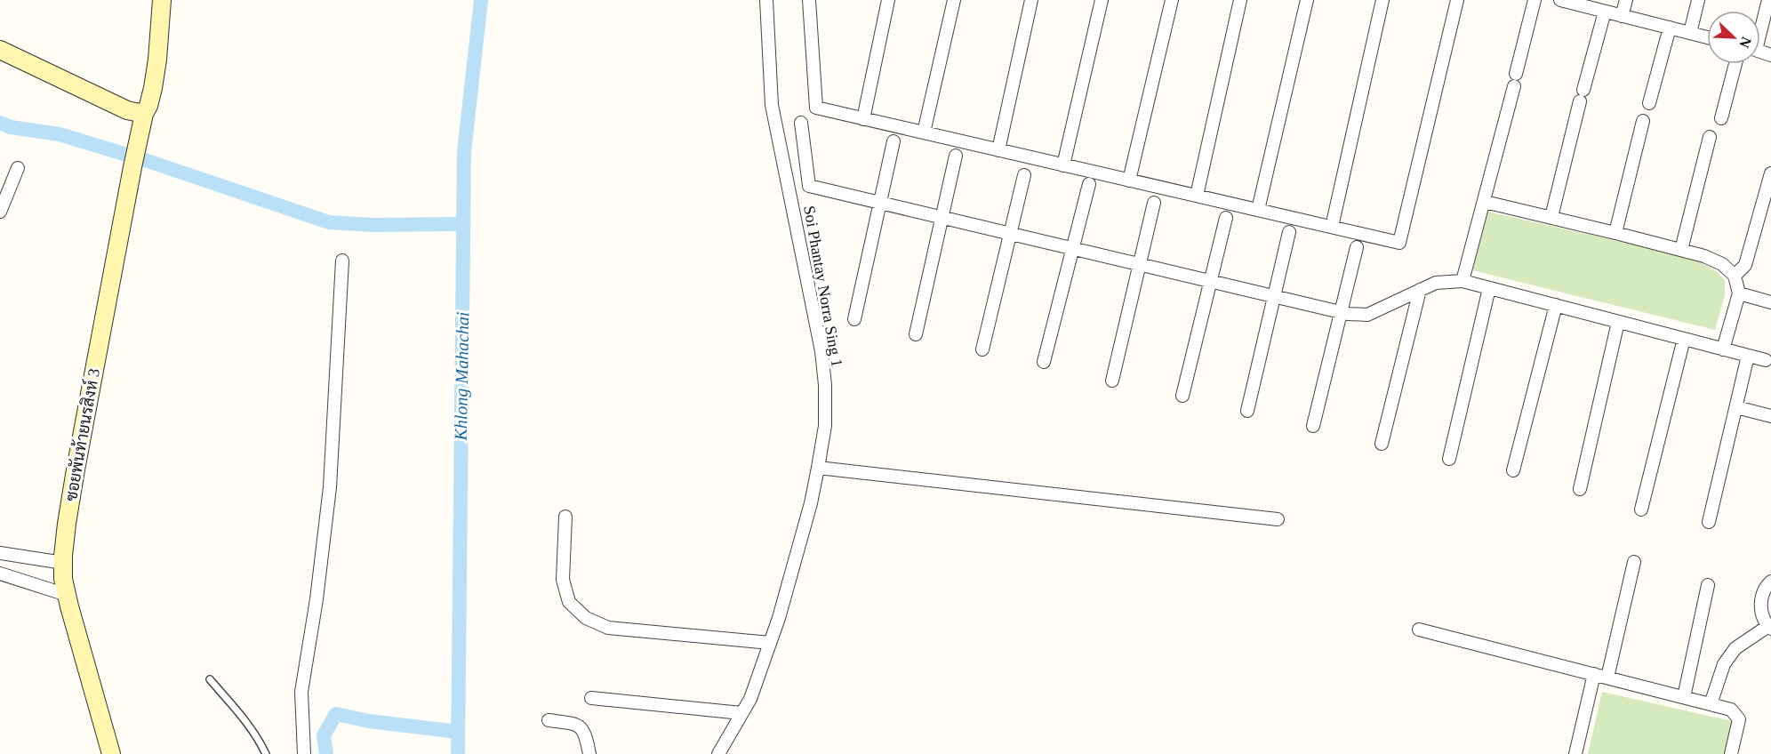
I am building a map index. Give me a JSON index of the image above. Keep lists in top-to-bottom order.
{
  "streets": {
    "street": ["Soi Phantay Norra Sing 1", "ซอยพันท้ายนรสิงห์ 3"]
  },
  "water": ["Khlong Mahachai"],
  "north": "bottom right"
}
